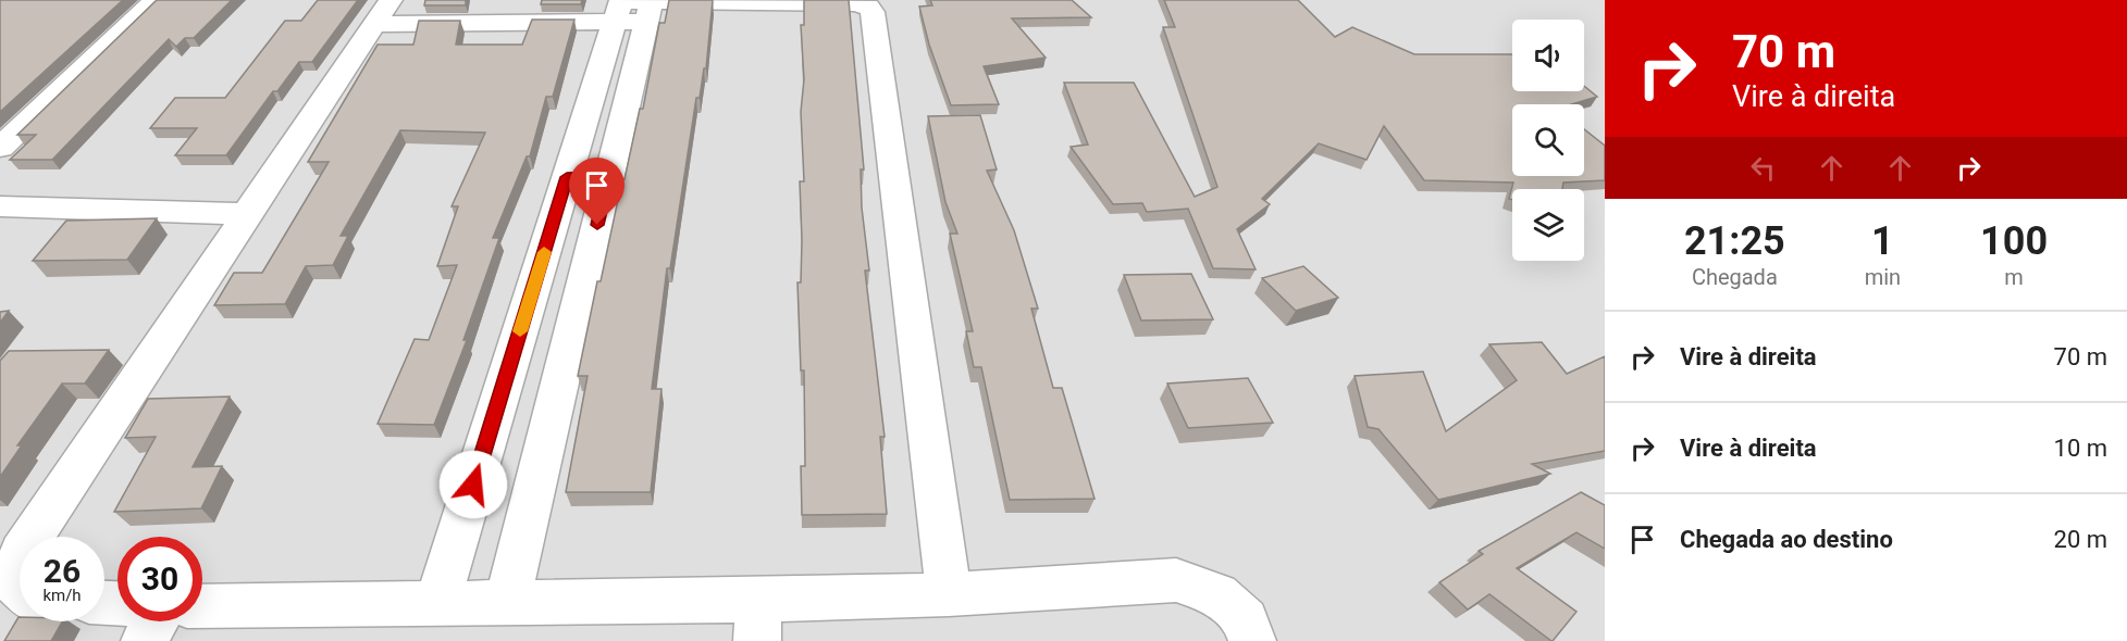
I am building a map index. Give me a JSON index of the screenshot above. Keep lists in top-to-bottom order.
{
  "page": {
    "turn": ["70 m", "Vire à direita"],
    "eta": [
      "21:25",
      "Chegada",
      "1",
      "min",
      "100",
      "m"
    ],
    "list": [
      {
        "name": "Vire à direita",
        "value": "70 m"
      },
      {
        "name": "Vire à direita",
        "value": "10 m"
      },
      {
        "name": "Chegada ao destino",
        "value": "20 m"
      }
    ],
    "speed": "26 km/h",
    "limit": "30"
  }
}
